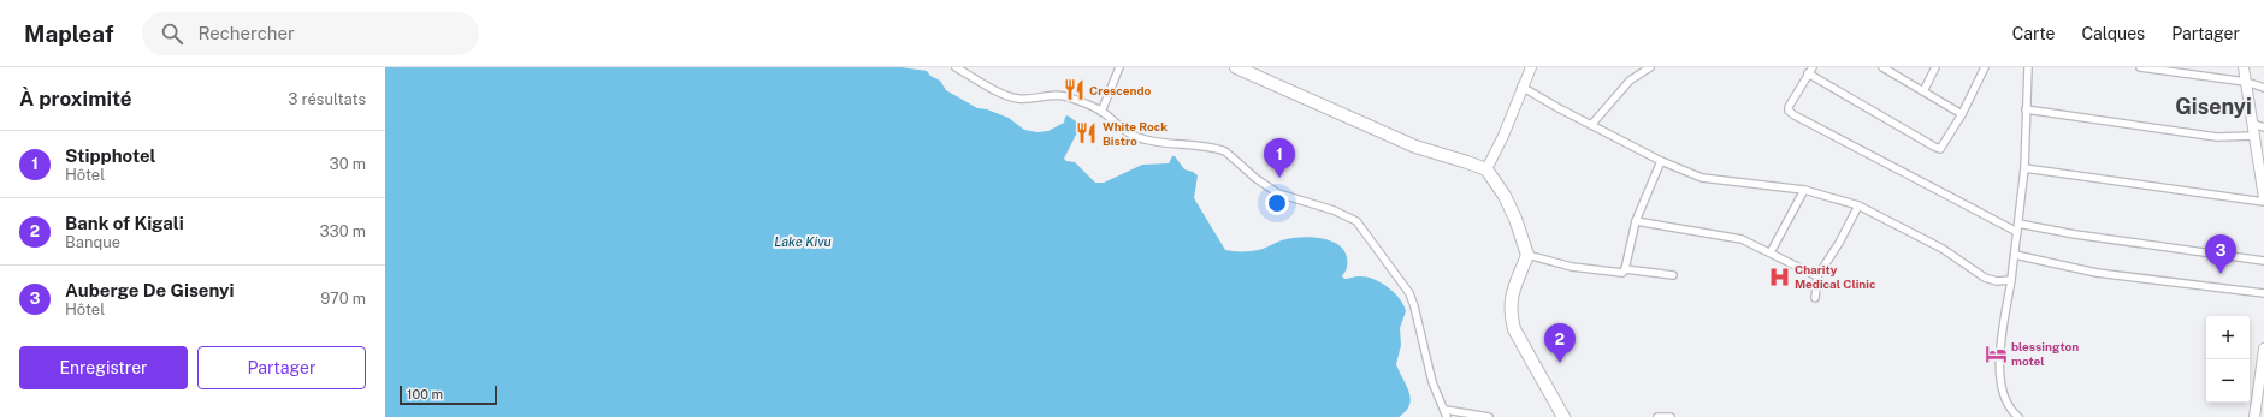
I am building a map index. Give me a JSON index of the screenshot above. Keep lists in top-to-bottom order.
{
  "districts": ["Gisenyi"],
  "water": ["Lake Kivu"],
  "places": {
    "restaurant": ["Crescendo", "White Rock Bistro"],
    "hospital": ["Charity Medical Clinic"],
    "hotel": ["blessington motel"]
  },
  "scale_bar": "100 m",
  "page": {
    "header": "Mapleaf",
    "search": "Rechercher",
    "nav": ["Carte", "Calques", "Partager"],
    "heading": ["À proximité", "3 résultats"],
    "list": [
      {
        "mark": "1",
        "name": "Stipphotel",
        "note": "Hôtel",
        "value": "30 m"
      },
      {
        "mark": "2",
        "name": "Bank of Kigali",
        "note": "Banque",
        "value": "330 m"
      },
      {
        "mark": "3",
        "name": "Auberge De Gisenyi",
        "note": "Hôtel",
        "value": "970 m"
      }
    ],
    "pins": ["1", "3", "2"],
    "map_buttons": ["+", "−"],
    "buttons": ["Enregistrer", "Partager"],
    "scale": "100 m"
  }
}
